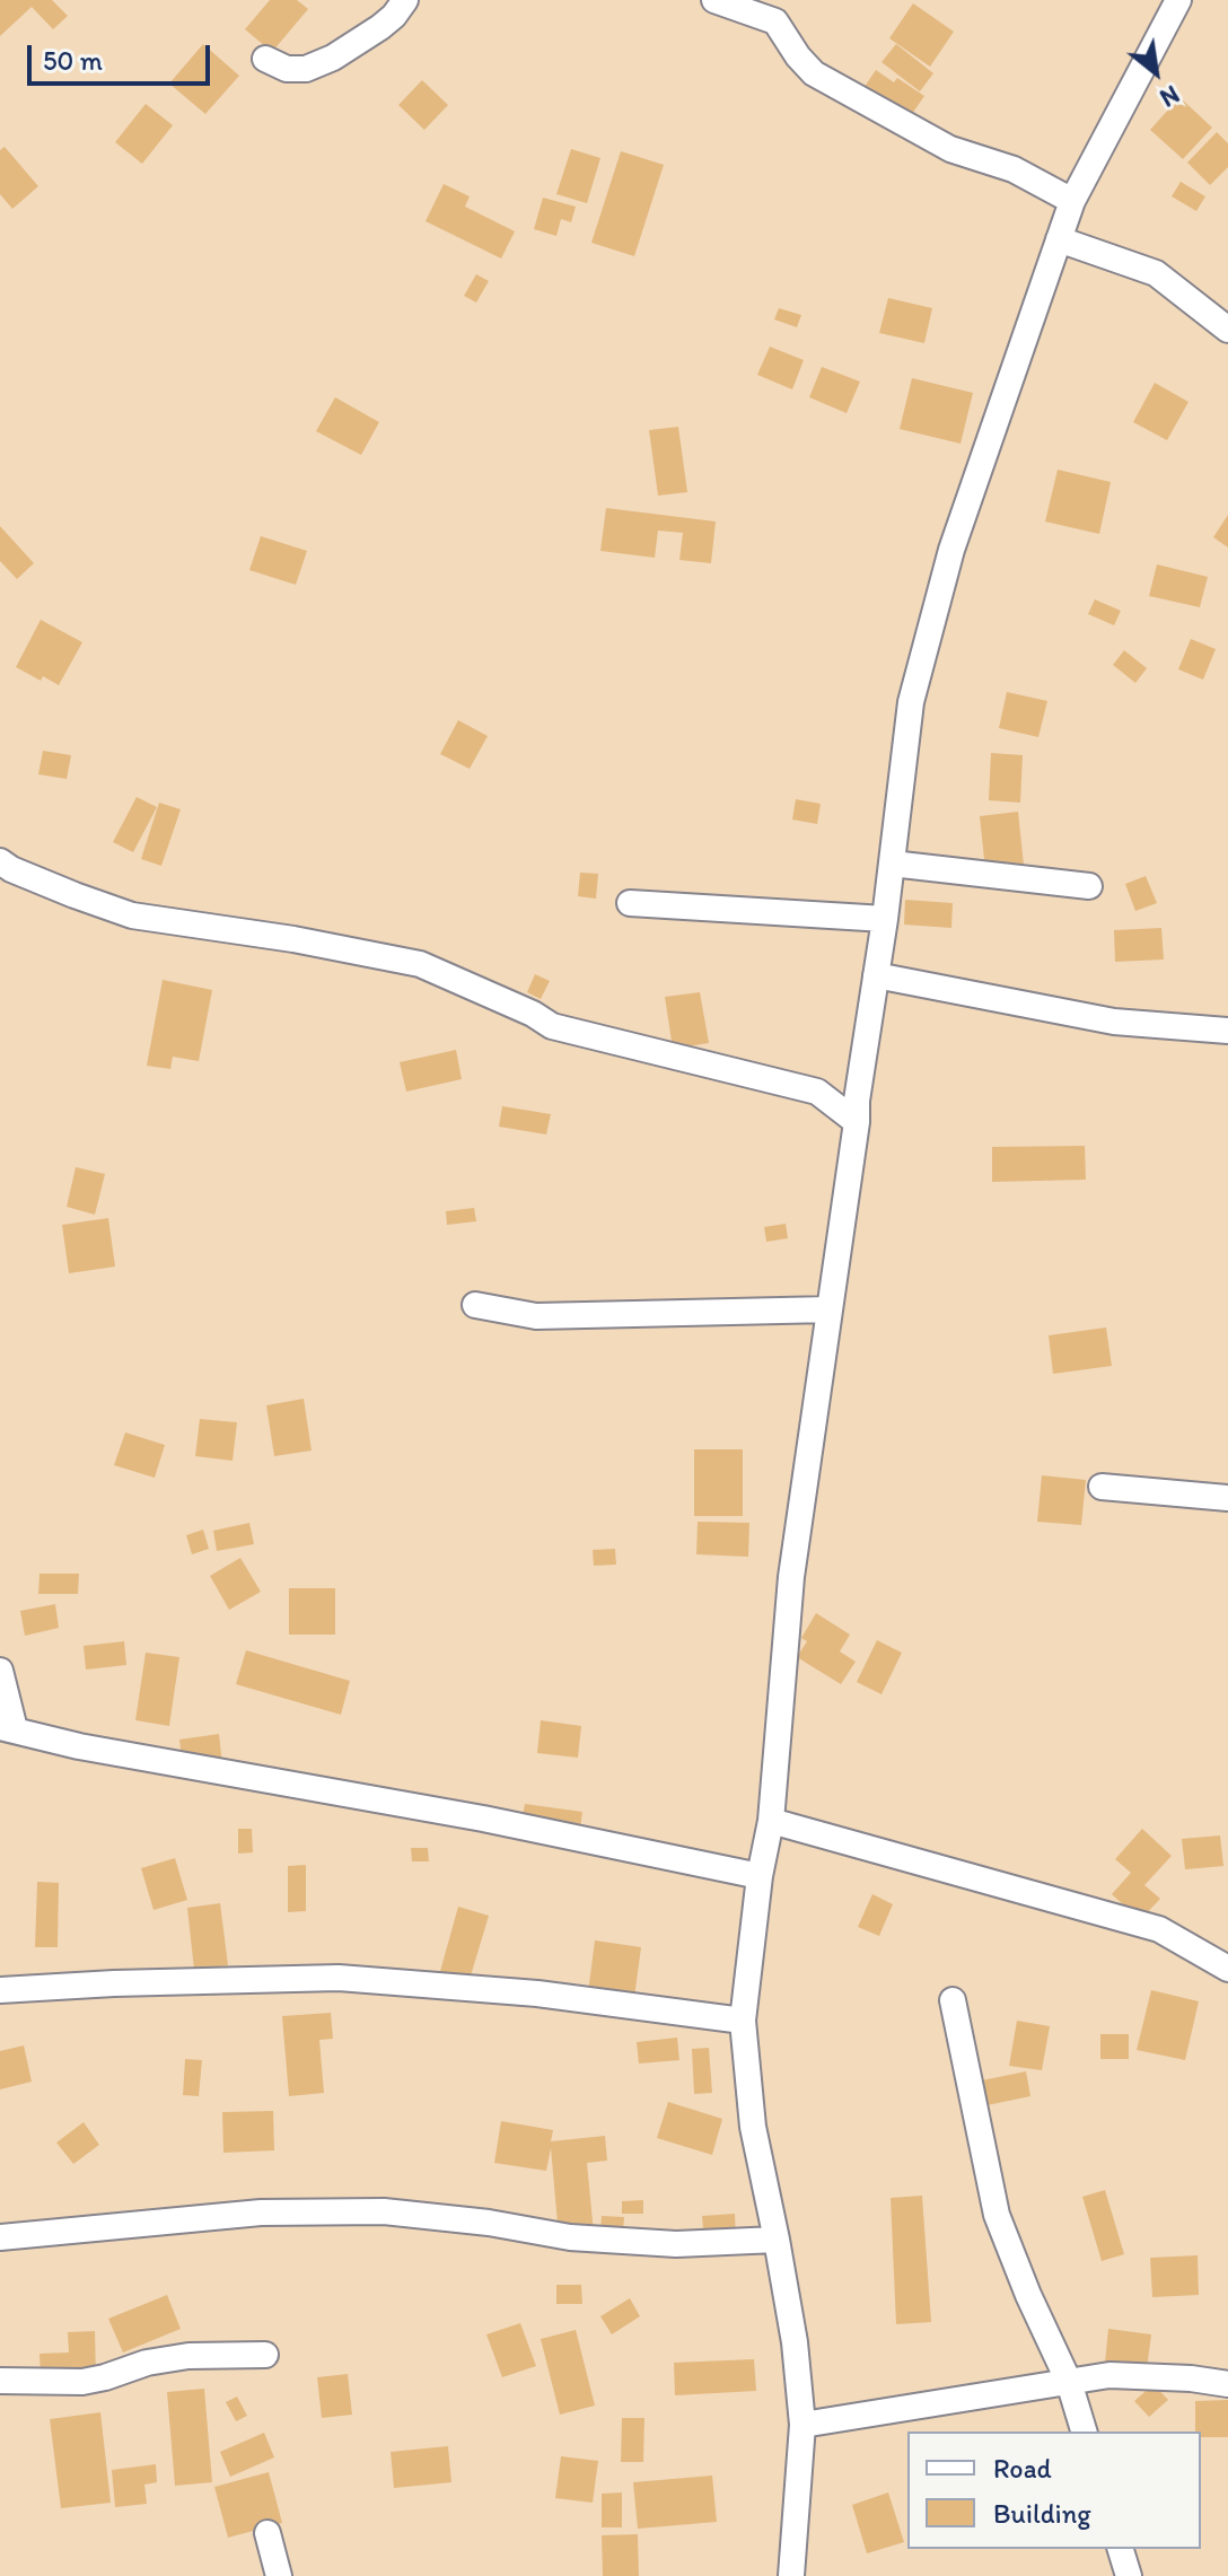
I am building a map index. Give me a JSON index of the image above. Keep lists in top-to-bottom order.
{
  "legend": ["Road", "Building"],
  "scale_bar": "50 m",
  "north": "bottom right"
}
